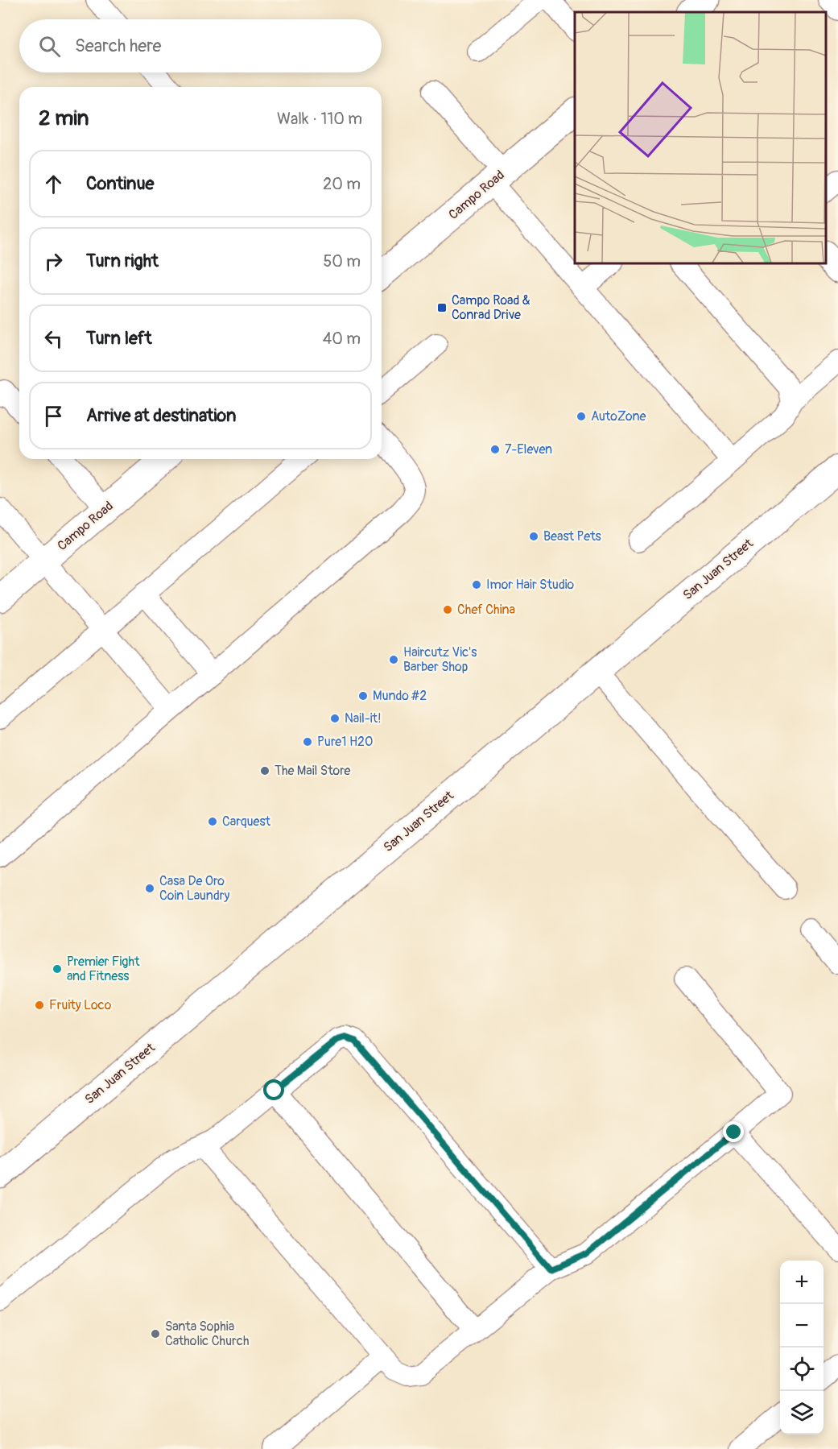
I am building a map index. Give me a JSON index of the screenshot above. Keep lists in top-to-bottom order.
{
  "streets": {
    "street": ["Campo Road", "San Juan Street"]
  },
  "places": {
    "transit": ["Campo Road & Conrad Drive"],
    "other": [
      "AutoZone",
      "7-Eleven",
      "Beast Pets",
      "Imor Hair Studio",
      "Chef China",
      "Haircutz Vic's Barber Shop",
      "Mundo #2",
      "Nail-it!",
      "Pure1 H2O",
      "The Mail Store",
      "Carquest",
      "Casa De Oro Coin Laundry",
      "Premier Fight and Fitness",
      "Fruity Loco",
      "Santa Sophia Catholic Church"
    ]
  },
  "page": {
    "search": "Search here",
    "heading": ["2 min", "Walk · 110 m"],
    "list": [
      ["Continue", "20 m"],
      ["Turn right", "50 m"],
      ["Turn left", "40 m"],
      "Arrive at destination"
    ],
    "map_buttons": ["+", "−"]
  }
}
